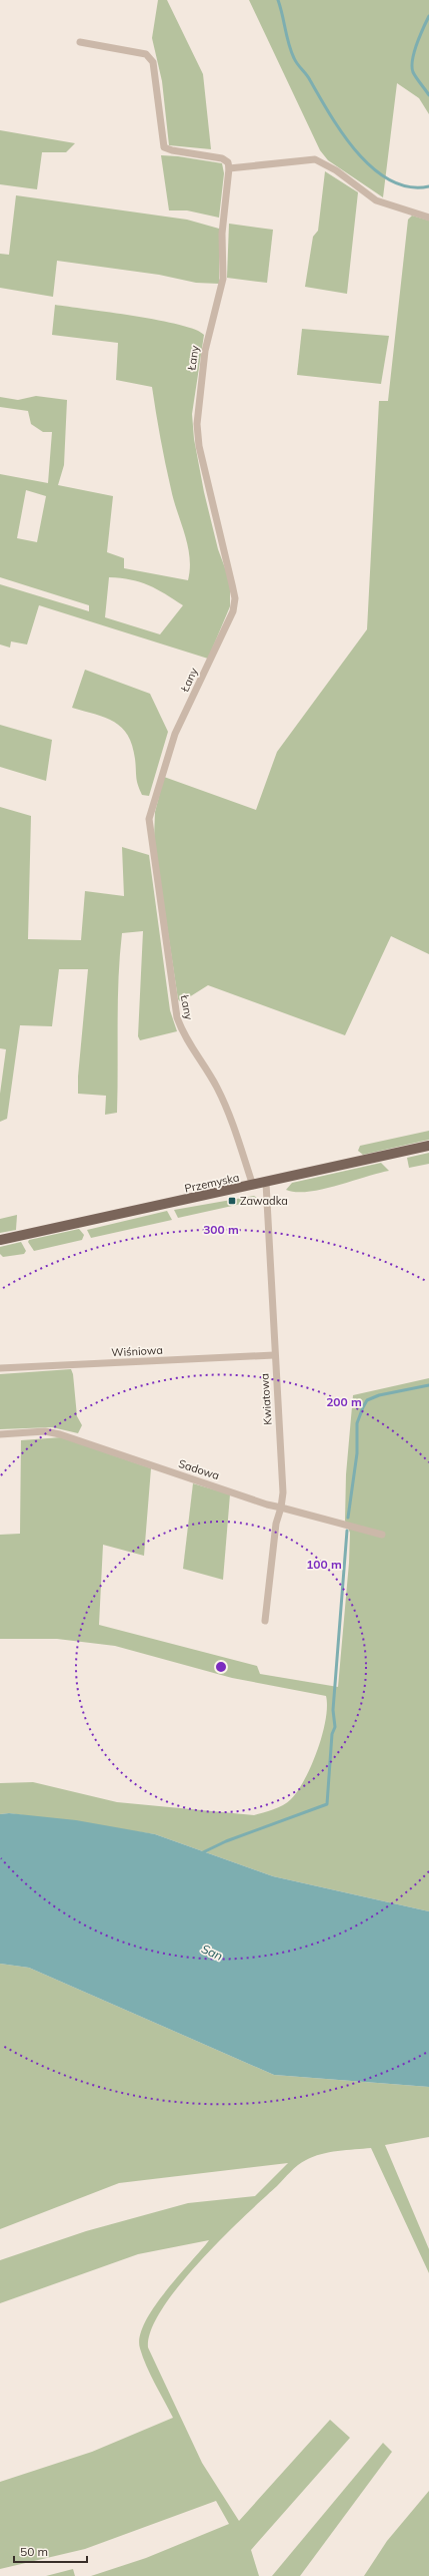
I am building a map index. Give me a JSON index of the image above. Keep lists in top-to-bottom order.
{
  "streets": {
    "main road": ["Przemyska"],
    "street": [
      "Łany",
      "Wiśniowa",
      "Kwiatowa",
      "Sadowa"
    ]
  },
  "crossings": [
    ["Łany", "Przemyska"],
    ["Przemyska", "Kwiatowa"],
    ["Wiśniowa", "Kwiatowa"],
    ["Kwiatowa", "Sadowa"]
  ],
  "water": ["San"],
  "places": {
    "transit": ["Zawadka"]
  },
  "scale_bar": "50 m",
  "rings": ["300 m", "200 m", "100 m"]
}
